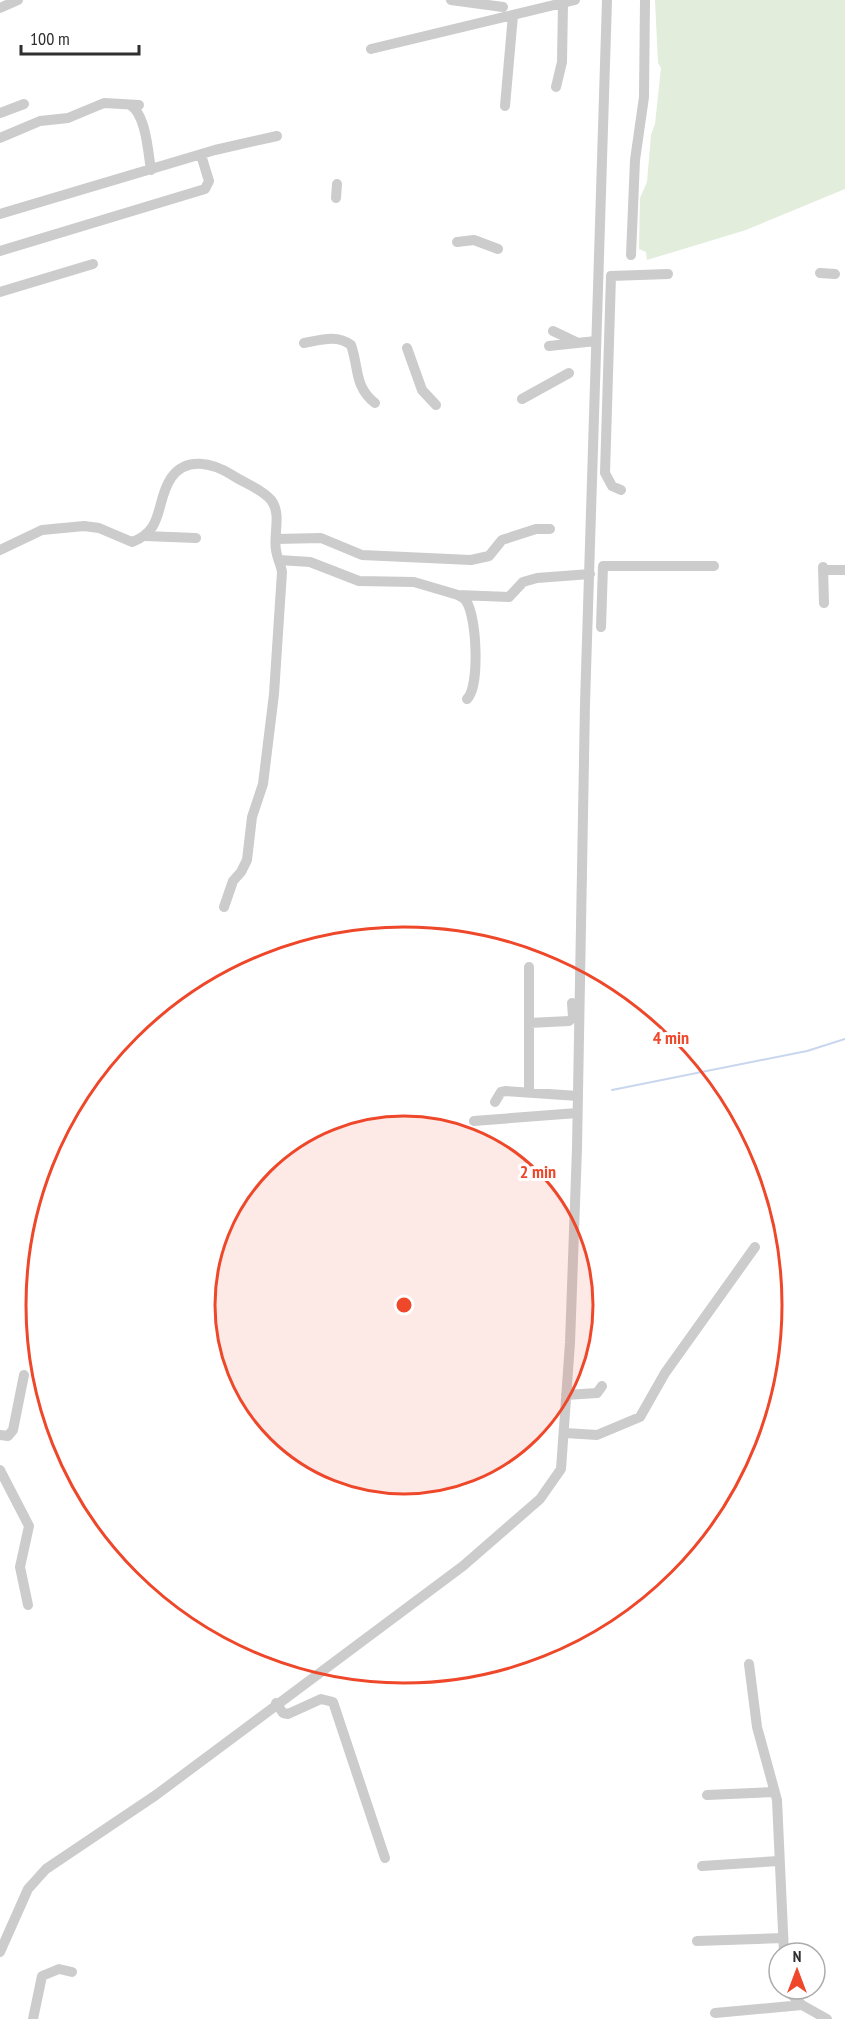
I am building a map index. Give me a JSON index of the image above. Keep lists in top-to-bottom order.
{
  "scale_bar": "100 m",
  "north": "top",
  "rings": ["4 min", "2 min"]
}
